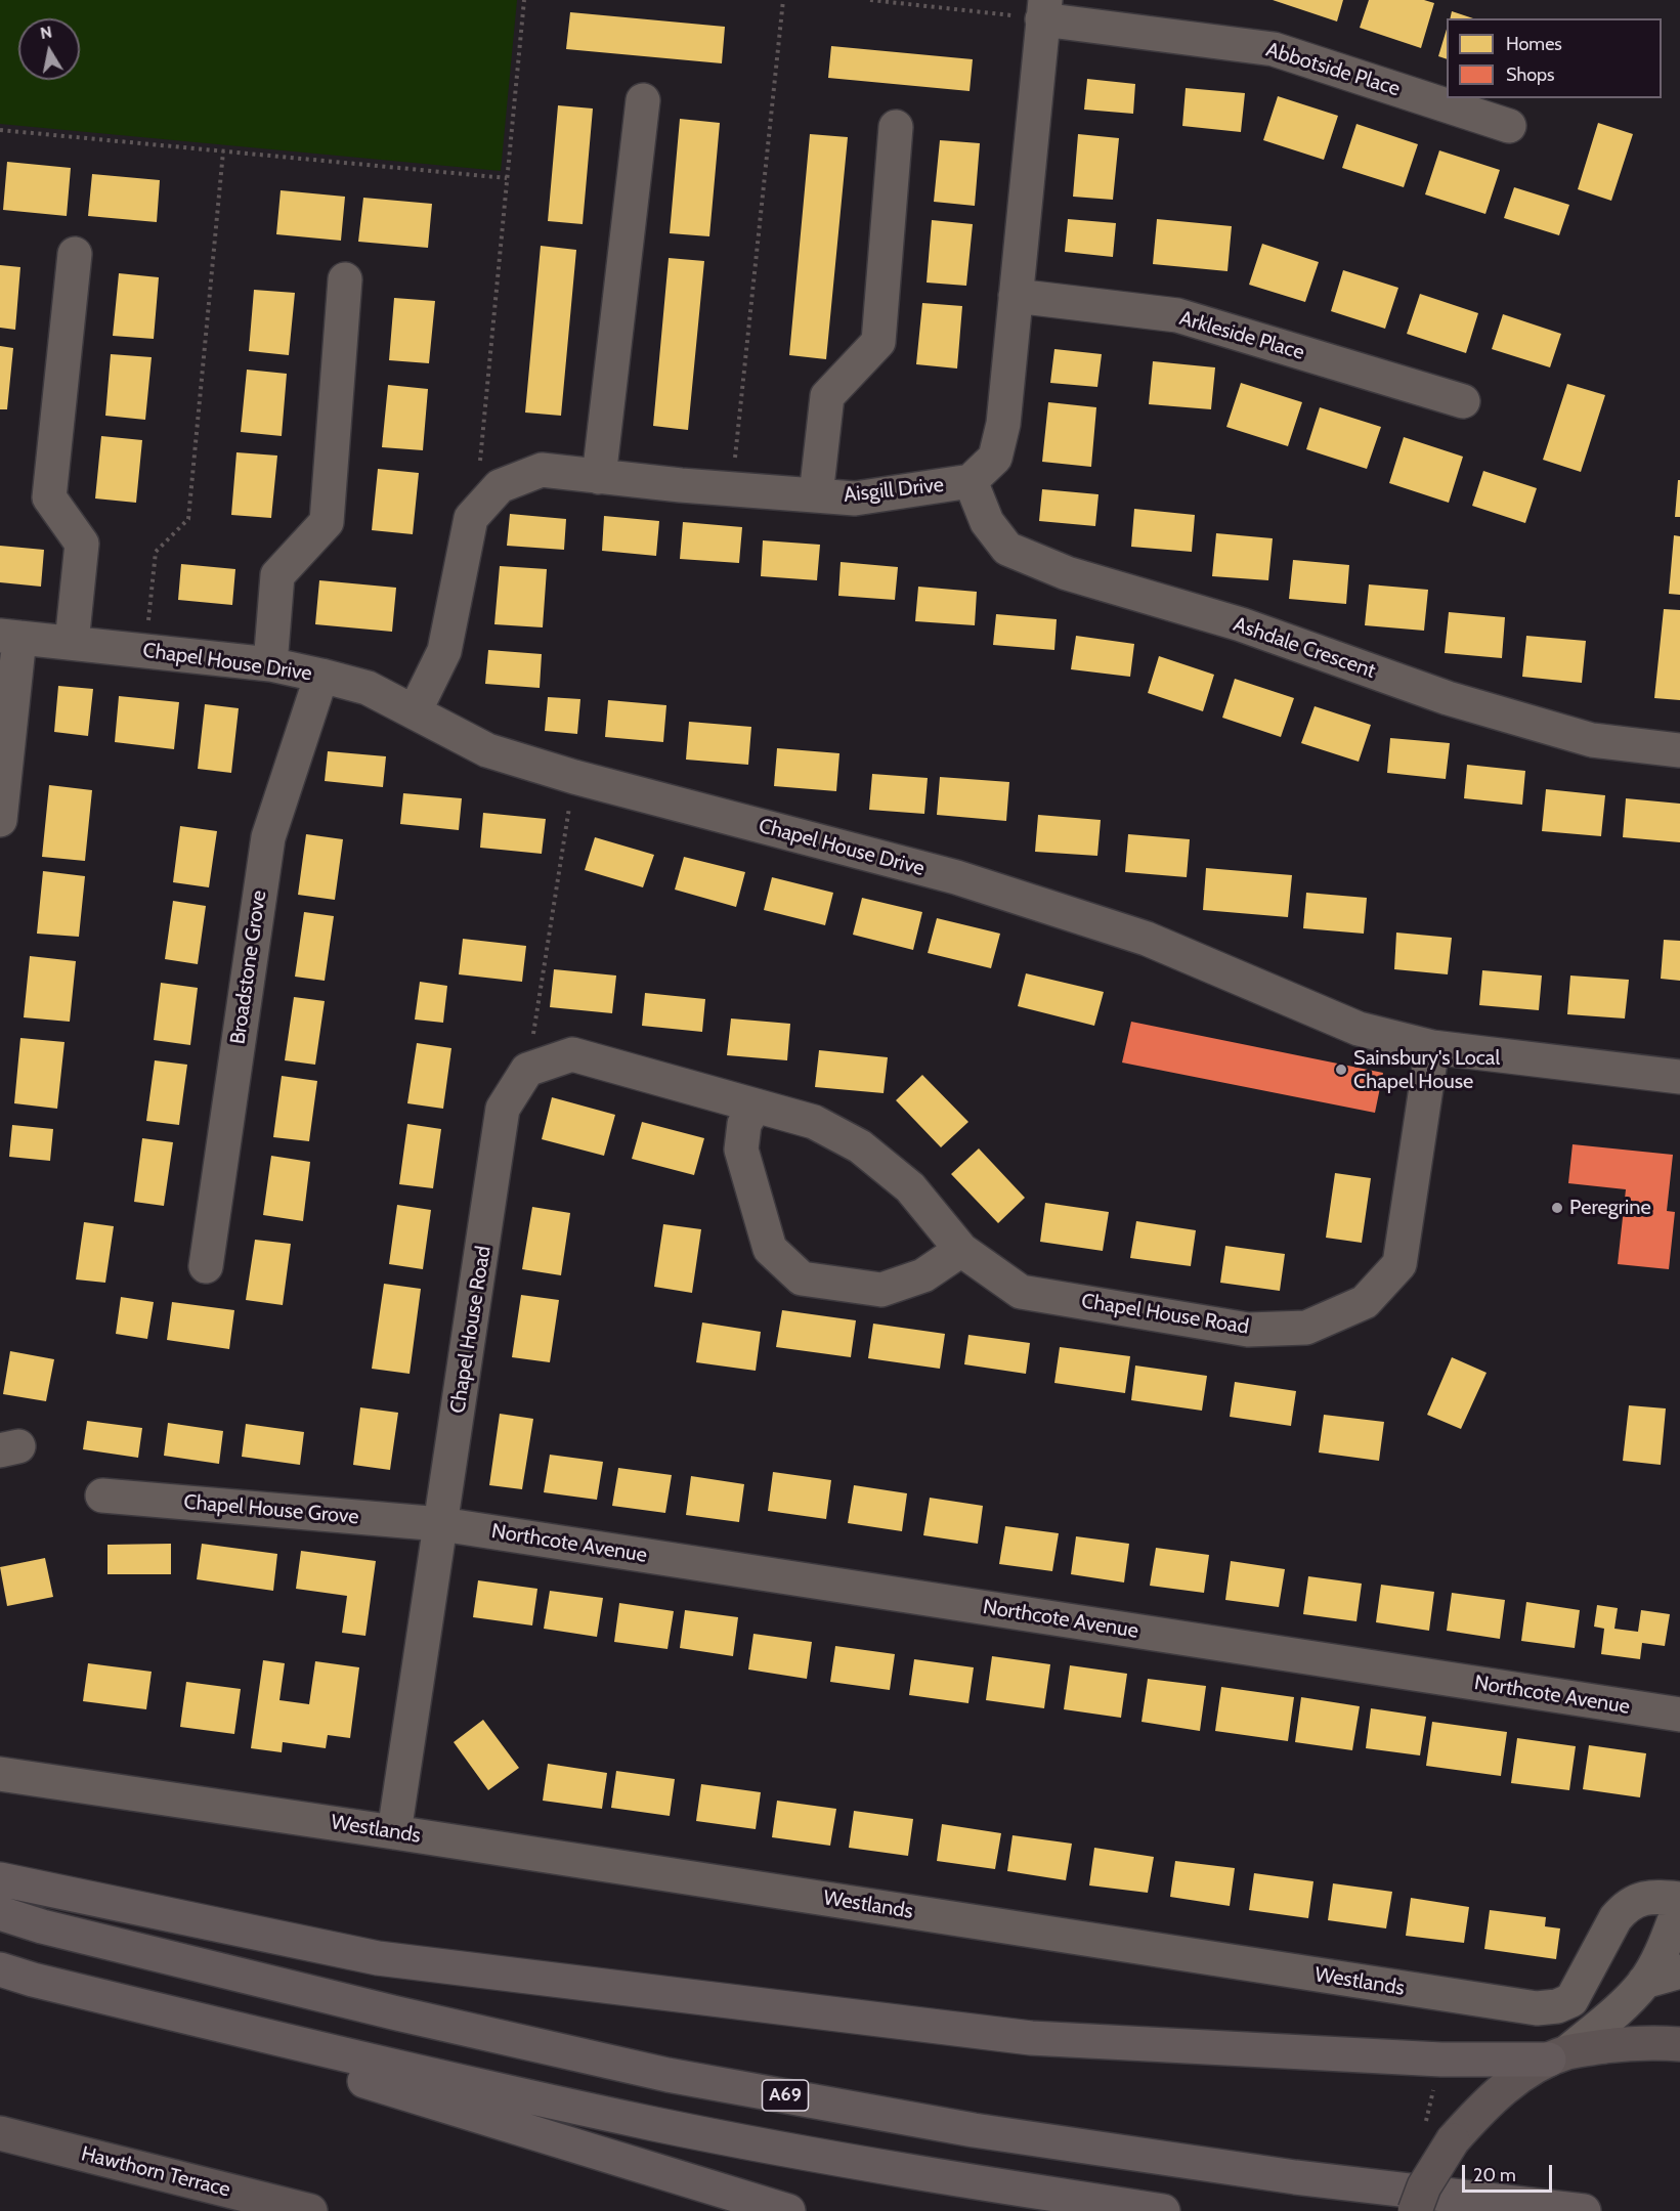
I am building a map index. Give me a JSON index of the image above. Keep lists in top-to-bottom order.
{
  "streets": {
    "highway": ["A69"],
    "main road": ["Hawthorn Terrace"],
    "street": [
      "Abbotside Place",
      "Arkleside Place",
      "Aisgill Drive",
      "Ashdale Crescent",
      "Chapel House Drive",
      "Broadstone Grove",
      "Chapel House Road",
      "Chapel House Grove",
      "Northcote Avenue",
      "Westlands"
    ]
  },
  "crossings": [
    ["Abbotside Place", "Aisgill Drive"],
    ["Arkleside Place", "Aisgill Drive"],
    ["Aisgill Drive", "Ashdale Crescent"],
    ["Aisgill Drive", "Chapel House Drive"],
    ["Chapel House Drive", "Broadstone Grove"],
    ["Chapel House Drive", "Chapel House Road"],
    ["Chapel House Road", "Chapel House Grove"],
    ["Chapel House Road", "Northcote Avenue"],
    ["Chapel House Road", "Westlands"],
    ["Chapel House Grove", "Northcote Avenue"]
  ],
  "places": ["Sainsbury's Local Chapel House", "Peregrine"],
  "legend": ["Homes", "Shops"],
  "scale_bar": "20 m",
  "north": "top"
}
